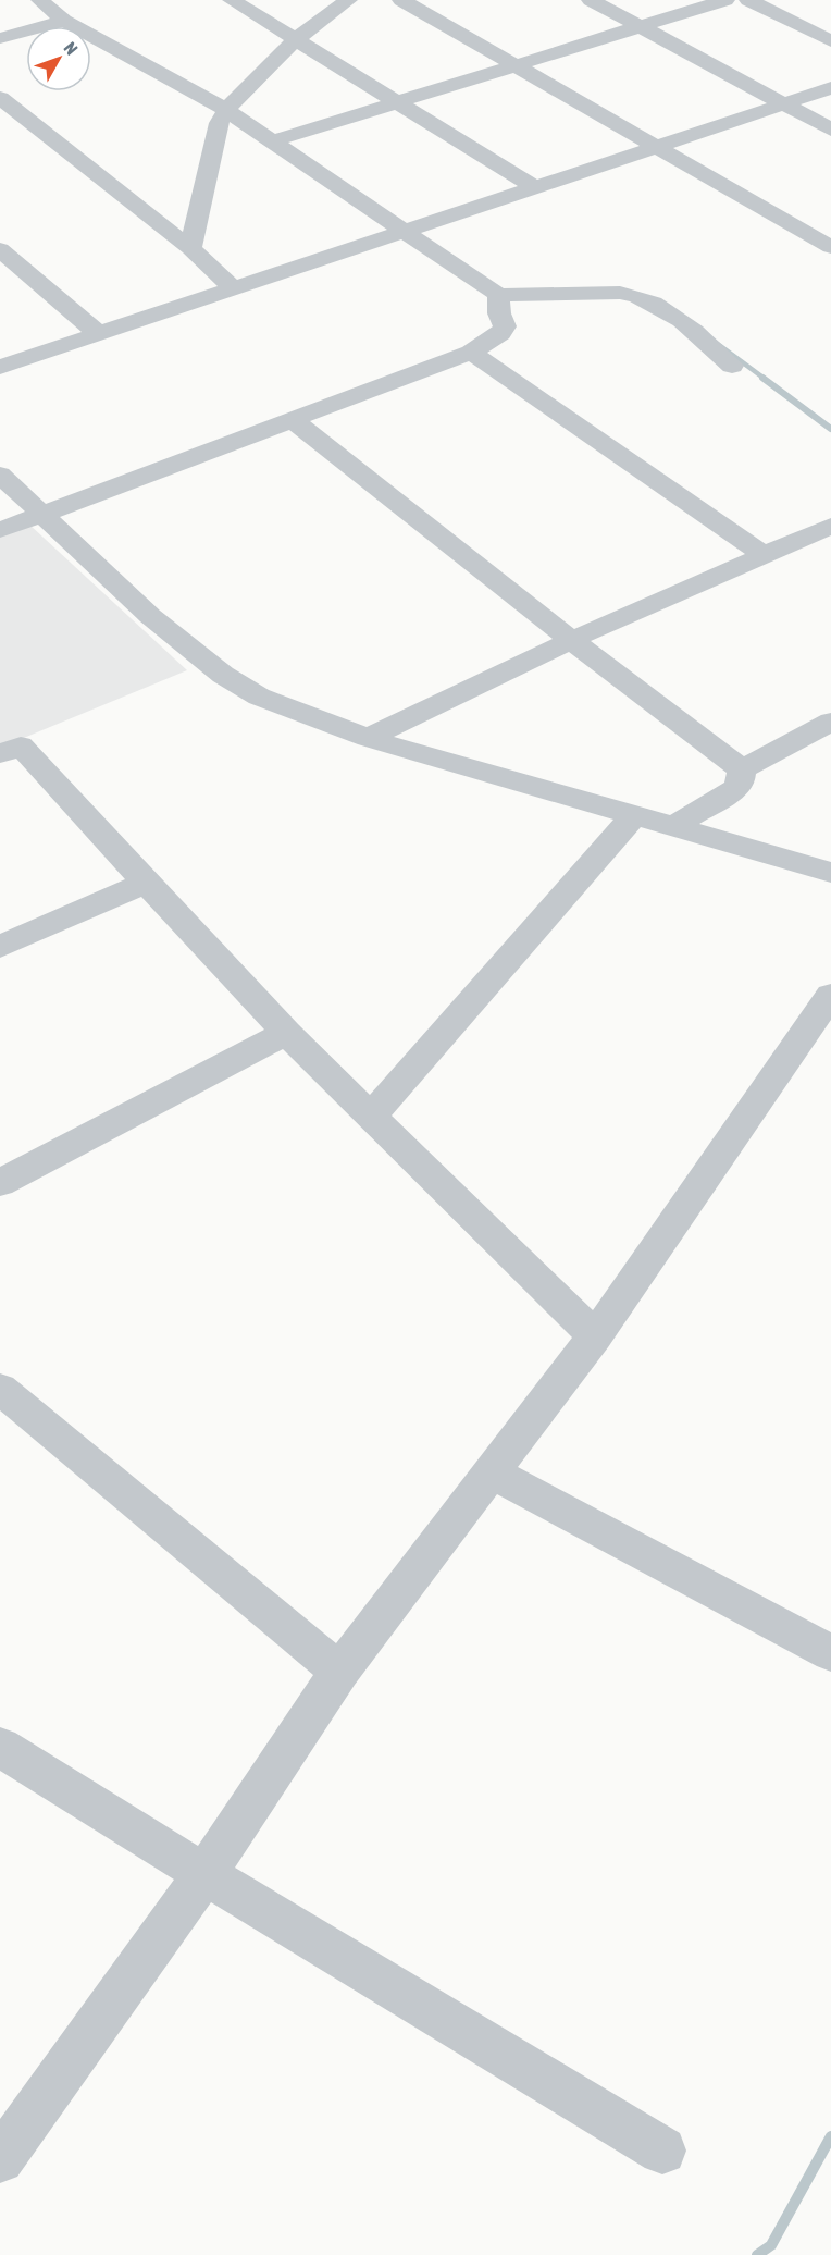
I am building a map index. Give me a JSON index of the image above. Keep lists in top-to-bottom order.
{
  "north": "top right"
}
